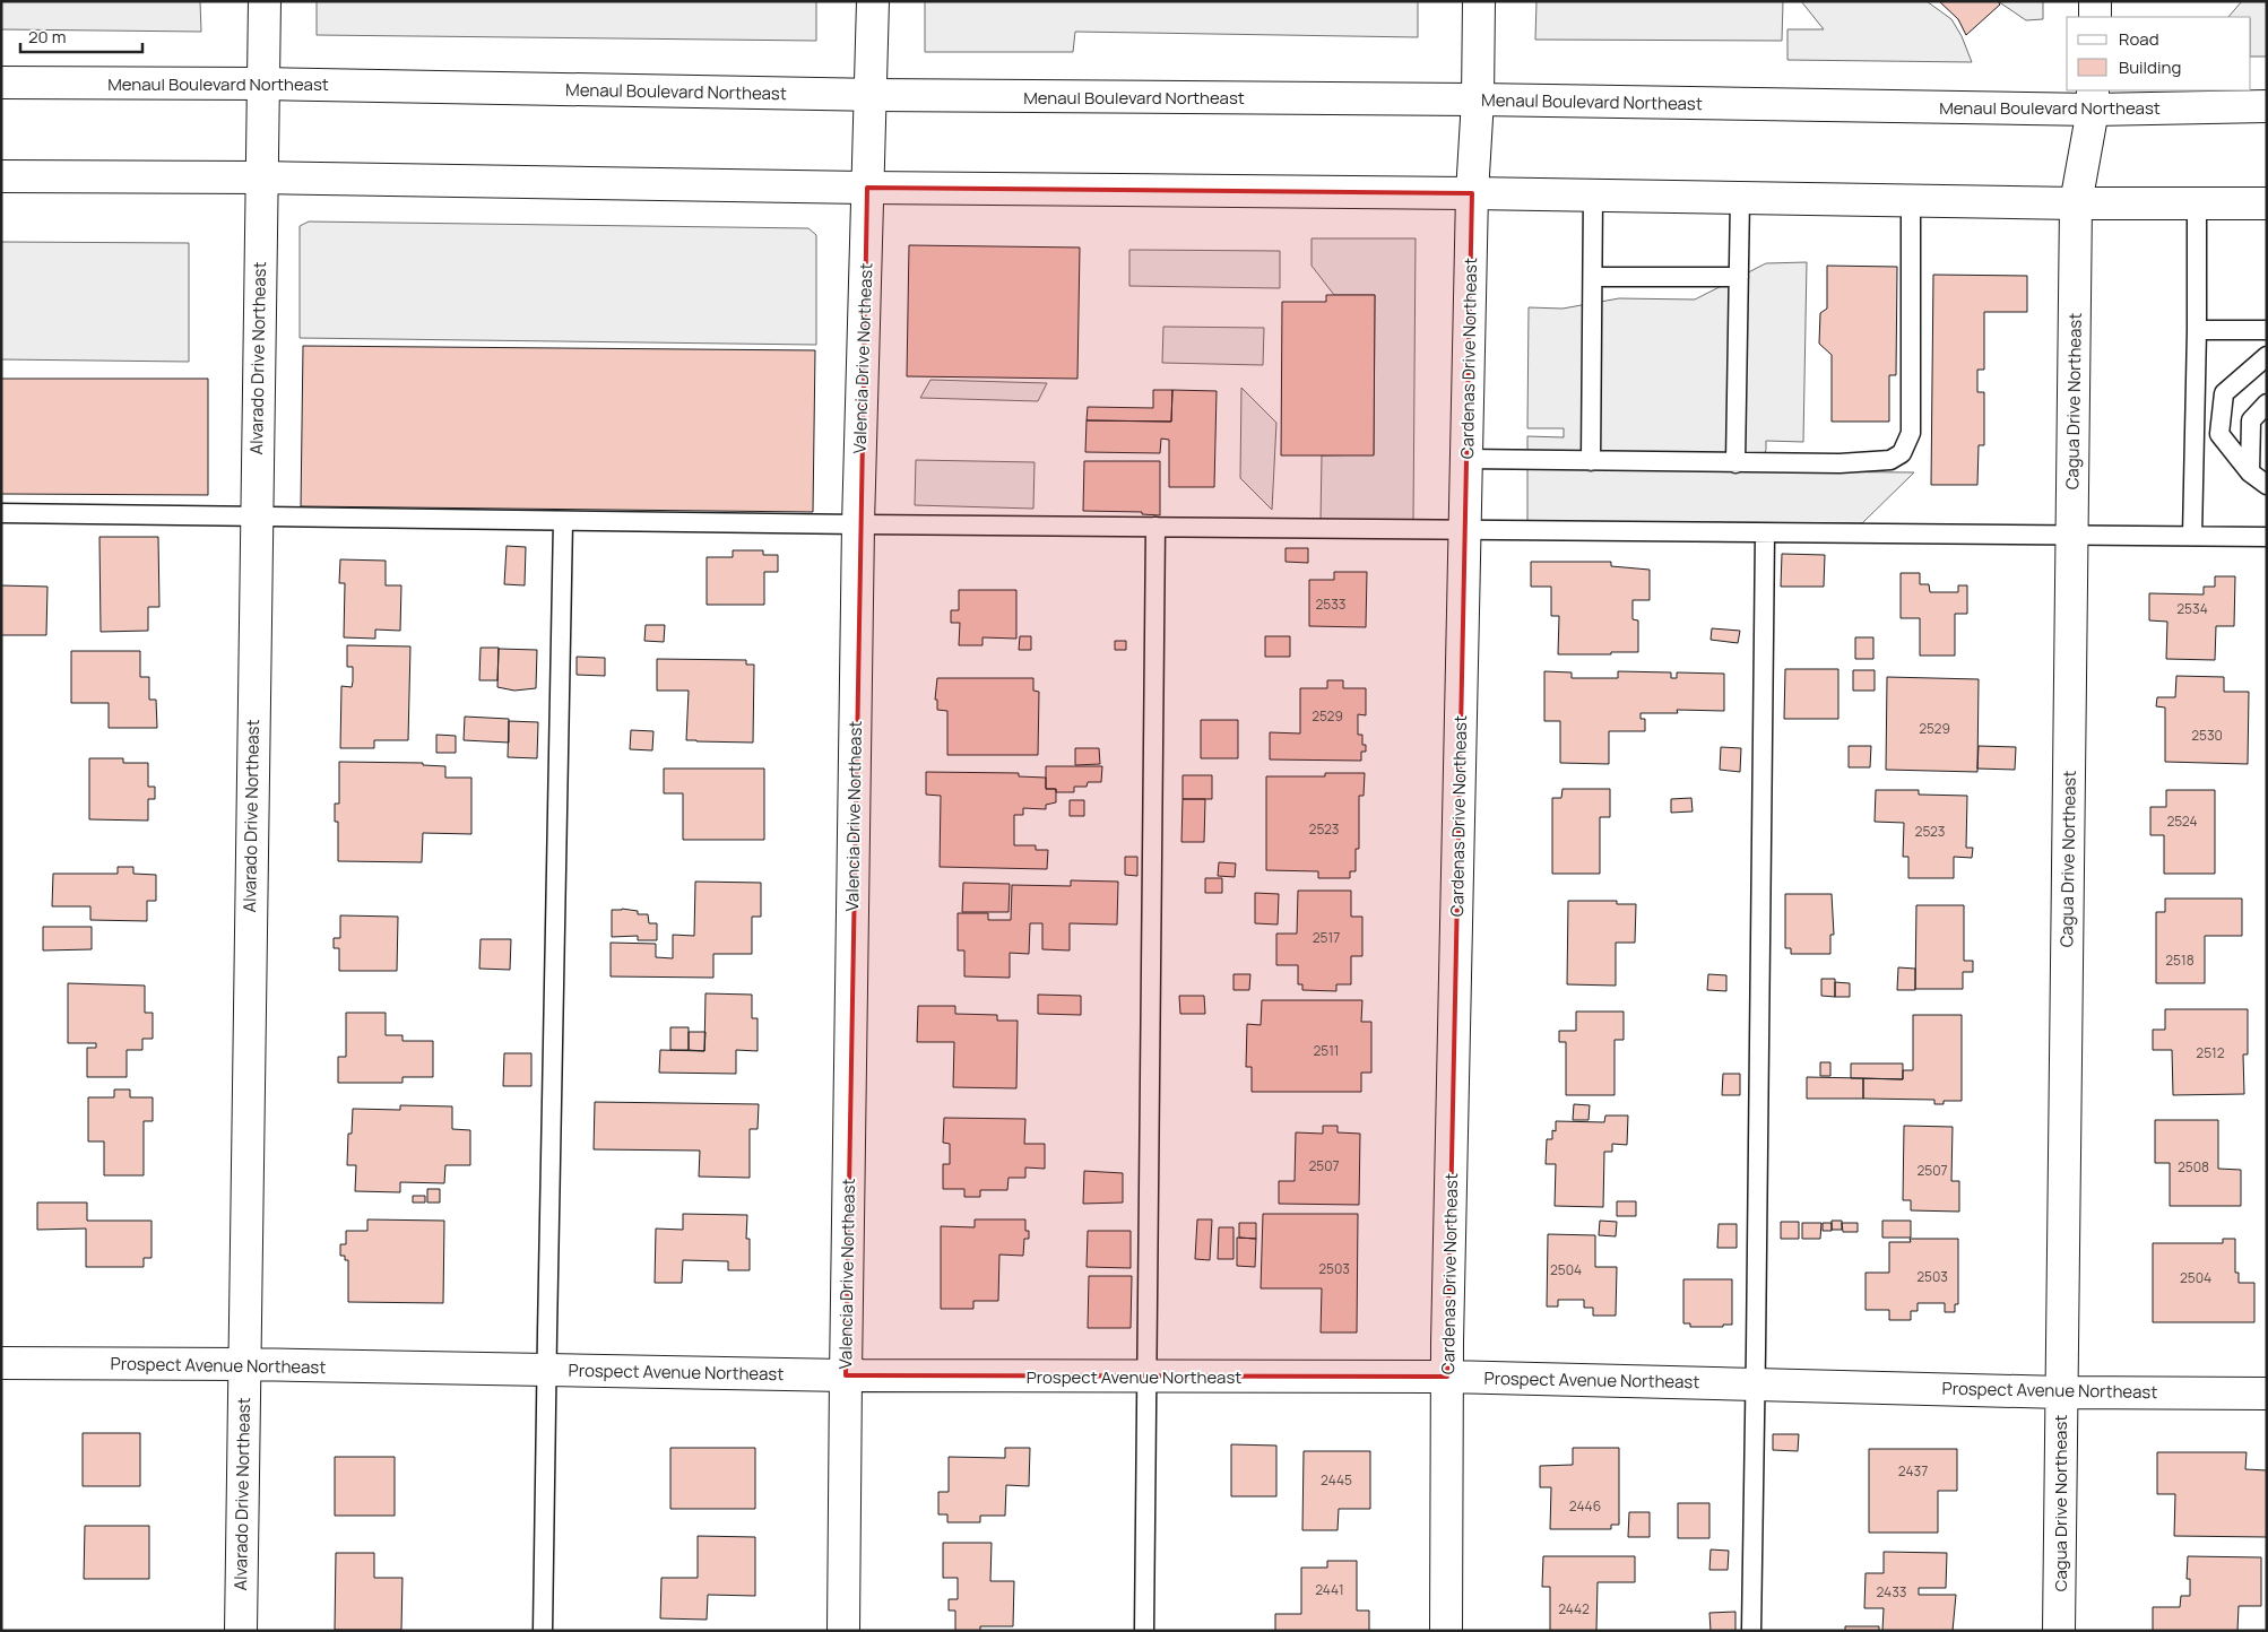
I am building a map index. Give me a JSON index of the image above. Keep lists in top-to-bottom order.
{
  "streets": {
    "street": [
      "Menaul Boulevard Northeast",
      "Alvarado Drive Northeast",
      "Valencia Drive Northeast",
      "Cardenas Drive Northeast",
      "Cagua Drive Northeast",
      "Prospect Avenue Northeast"
    ]
  },
  "crossings": [
    ["Menaul Boulevard Northeast", "Alvarado Drive Northeast"],
    ["Menaul Boulevard Northeast", "Valencia Drive Northeast"],
    ["Menaul Boulevard Northeast", "Cardenas Drive Northeast"],
    ["Menaul Boulevard Northeast", "Cagua Drive Northeast"],
    ["Alvarado Drive Northeast", "Prospect Avenue Northeast"],
    ["Valencia Drive Northeast", "Prospect Avenue Northeast"],
    ["Cardenas Drive Northeast", "Prospect Avenue Northeast"],
    ["Cagua Drive Northeast", "Prospect Avenue Northeast"]
  ],
  "house_numbers": [
    "2533",
    "2534",
    "2529",
    "2529",
    "2530",
    "2524",
    "2523",
    "2523",
    "2517",
    "2518",
    "2511",
    "2512",
    "2507",
    "2508",
    "2507",
    "2503",
    "2504",
    "2503",
    "2504",
    "2437",
    "2445",
    "2446",
    "2441",
    "2433",
    "2442"
  ],
  "legend": ["Road", "Building"],
  "scale_bar": "20 m"
}
